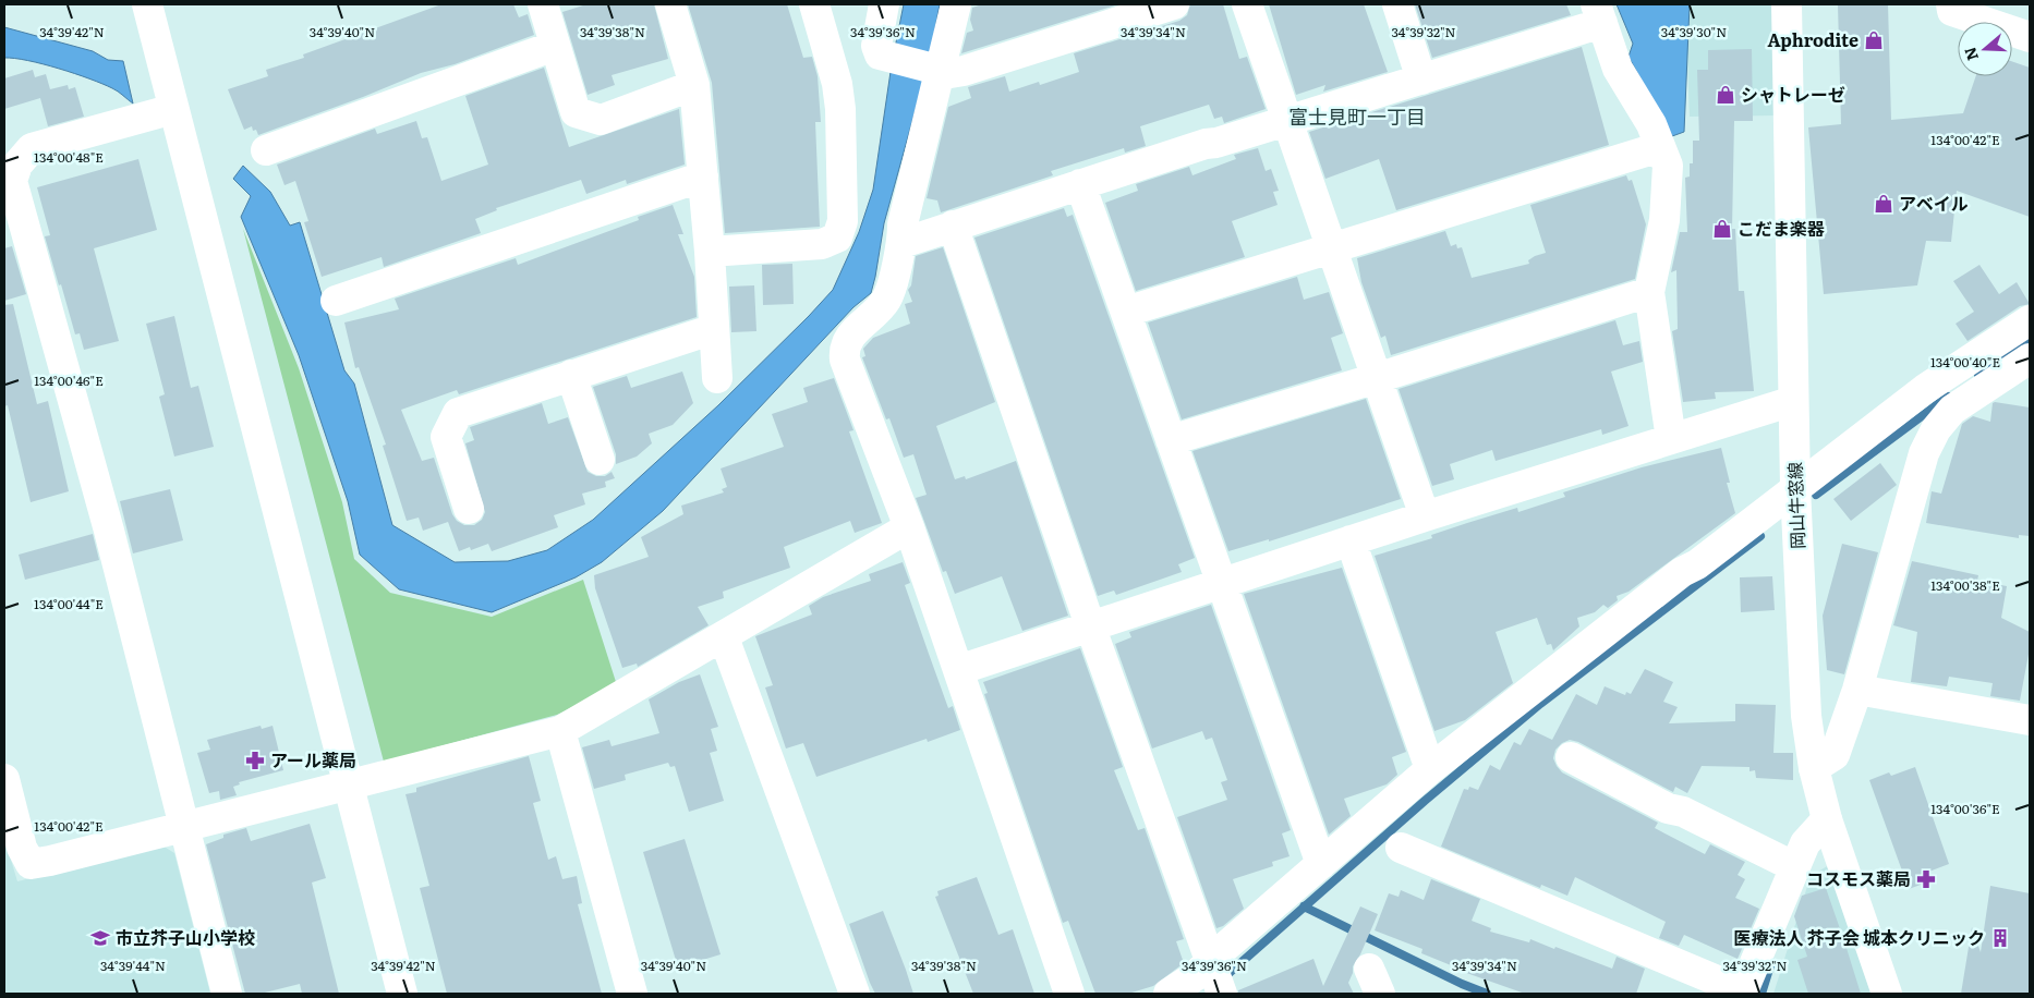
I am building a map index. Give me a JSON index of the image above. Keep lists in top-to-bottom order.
{
  "streets": {
    "street": ["岡山牛窓線"]
  },
  "districts": ["富士見町一丁目"],
  "places": {
    "shop": [
      "Aphrodite",
      "シャトレーゼ",
      "アベイル",
      "こだま楽器"
    ],
    "pharmacy": ["アール薬局", "コスモス薬局"],
    "school or university": ["市立芥子山小学校"],
    "building": ["医療法人 芥子会 城本クリニック"]
  },
  "north": "left",
  "coordinates": [
    "34°39'42\"N",
    "34°39'40\"N",
    "34°39'38\"N",
    "34°39'36\"N",
    "34°39'34\"N",
    "34°39'32\"N",
    "34°39'30\"N",
    "134°00'42\"E",
    "134°00'48\"E",
    "134°00'40\"E",
    "134°00'46\"E",
    "134°00'38\"E",
    "134°00'44\"E",
    "134°00'36\"E",
    "34°39'44\"N"
  ]
}
